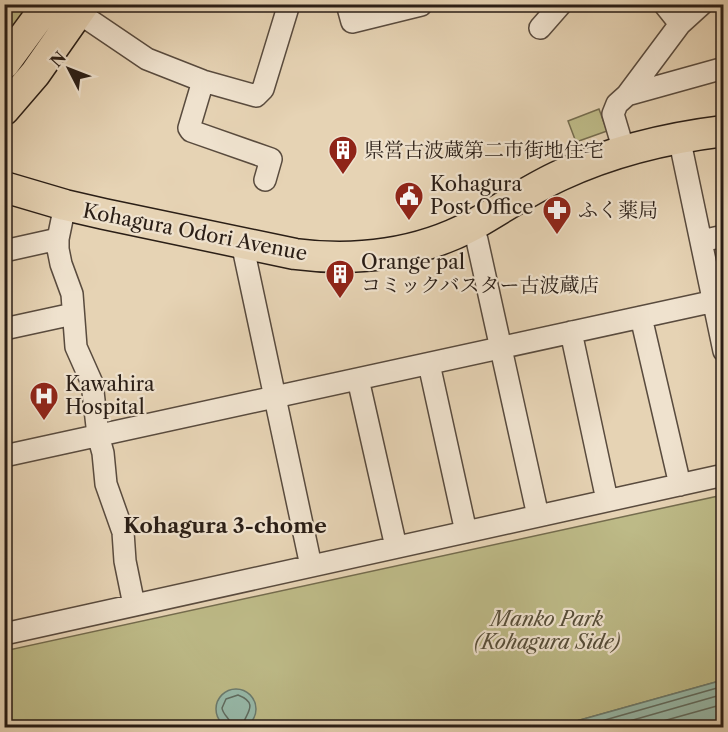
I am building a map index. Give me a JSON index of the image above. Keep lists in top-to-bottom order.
{
  "streets": {
    "highway": ["Kohagura Odori Avenue"]
  },
  "districts": ["Kohagura 3-chome"],
  "parks": ["Manko Park (Kohagura Side)"],
  "places": {
    "building": ["県営古波蔵第二市街地住宅", "Orange pal コミックバスター古波蔵店"],
    "public building": ["Kohagura Post Office"],
    "pharmacy": ["ふく薬局"],
    "hospital": ["Kawahira Hospital"]
  },
  "north": "top left"
}
